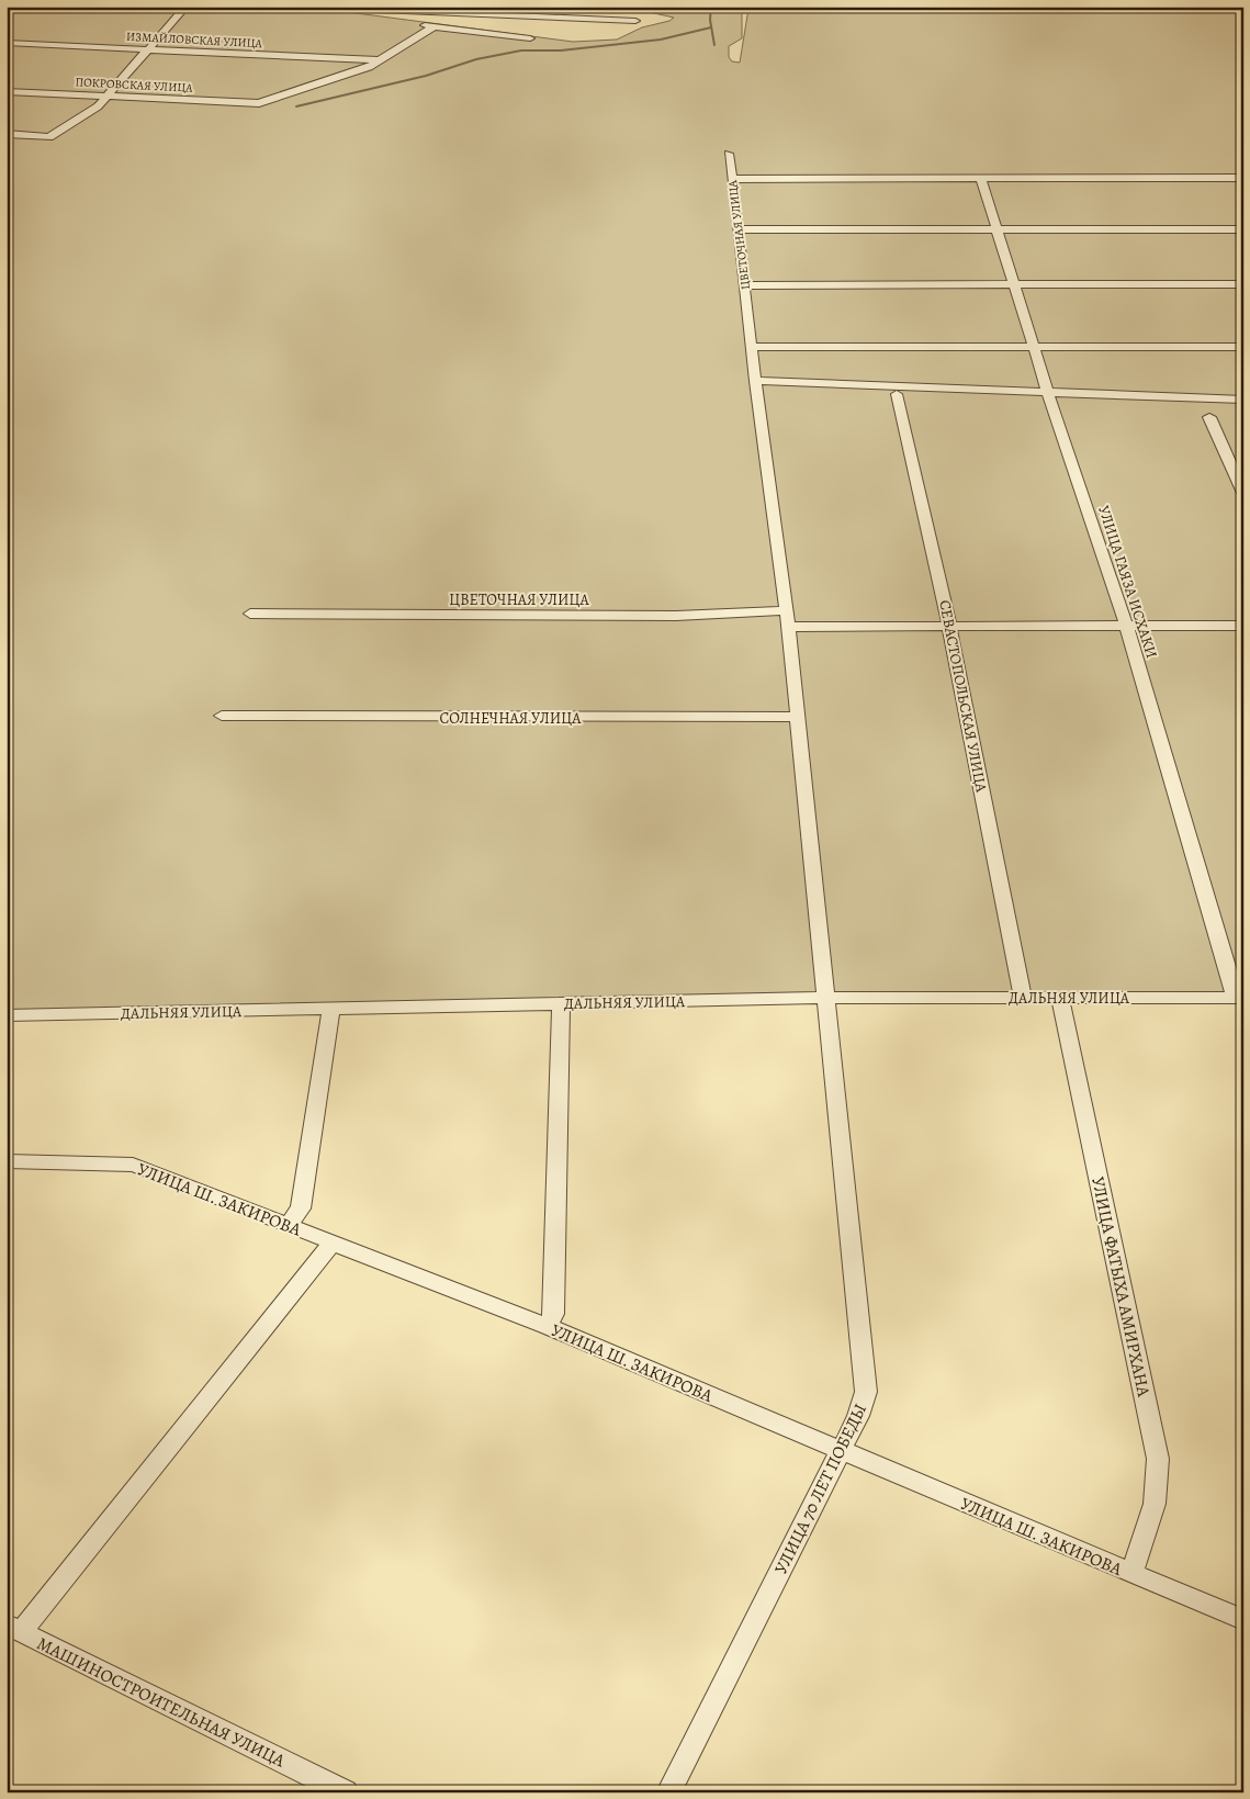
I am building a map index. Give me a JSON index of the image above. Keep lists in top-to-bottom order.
{
  "streets": {
    "street": [
      "ИЗМАЙЛОВСКАЯ УЛИЦА",
      "ПОКРОВСКАЯ УЛИЦА",
      "ЦВЕТОЧНАЯ УЛИЦА",
      "УЛИЦА ГАЯЗА ИСХАКИ",
      "СЕВАСТОПОЛЬСКАЯ УЛИЦА",
      "СОЛНЕЧНАЯ УЛИЦА",
      "ДАЛЬНЯЯ УЛИЦА",
      "УЛИЦА Ш. ЗАКИРОВА",
      "УЛИЦА ФАТЫХА АМИРХАНА",
      "УЛИЦА 70 ЛЕТ ПОБЕДЫ",
      "МАШИНОСТРОИТЕЛЬНАЯ УЛИЦА"
    ]
  },
  "crossings": [
    ["ИЗМАЙЛОВСКАЯ УЛИЦА", "ПОКРОВСКАЯ УЛИЦА"],
    ["ЦВЕТОЧНАЯ УЛИЦА", "СОЛНЕЧНАЯ УЛИЦА"],
    ["ЦВЕТОЧНАЯ УЛИЦА", "ДАЛЬНЯЯ УЛИЦА"],
    ["ЦВЕТОЧНАЯ УЛИЦА", "УЛИЦА 70 ЛЕТ ПОБЕДЫ"],
    ["УЛИЦА ГАЯЗА ИСХАКИ", "ДАЛЬНЯЯ УЛИЦА"],
    ["СЕВАСТОПОЛЬСКАЯ УЛИЦА", "ДАЛЬНЯЯ УЛИЦА"],
    ["ДАЛЬНЯЯ УЛИЦА", "УЛИЦА ФАТЫХА АМИРХАНА"],
    ["ДАЛЬНЯЯ УЛИЦА", "УЛИЦА 70 ЛЕТ ПОБЕДЫ"],
    ["УЛИЦА Ш. ЗАКИРОВА", "УЛИЦА ФАТЫХА АМИРХАНА"],
    ["УЛИЦА Ш. ЗАКИРОВА", "УЛИЦА 70 ЛЕТ ПОБЕДЫ"]
  ]
}
